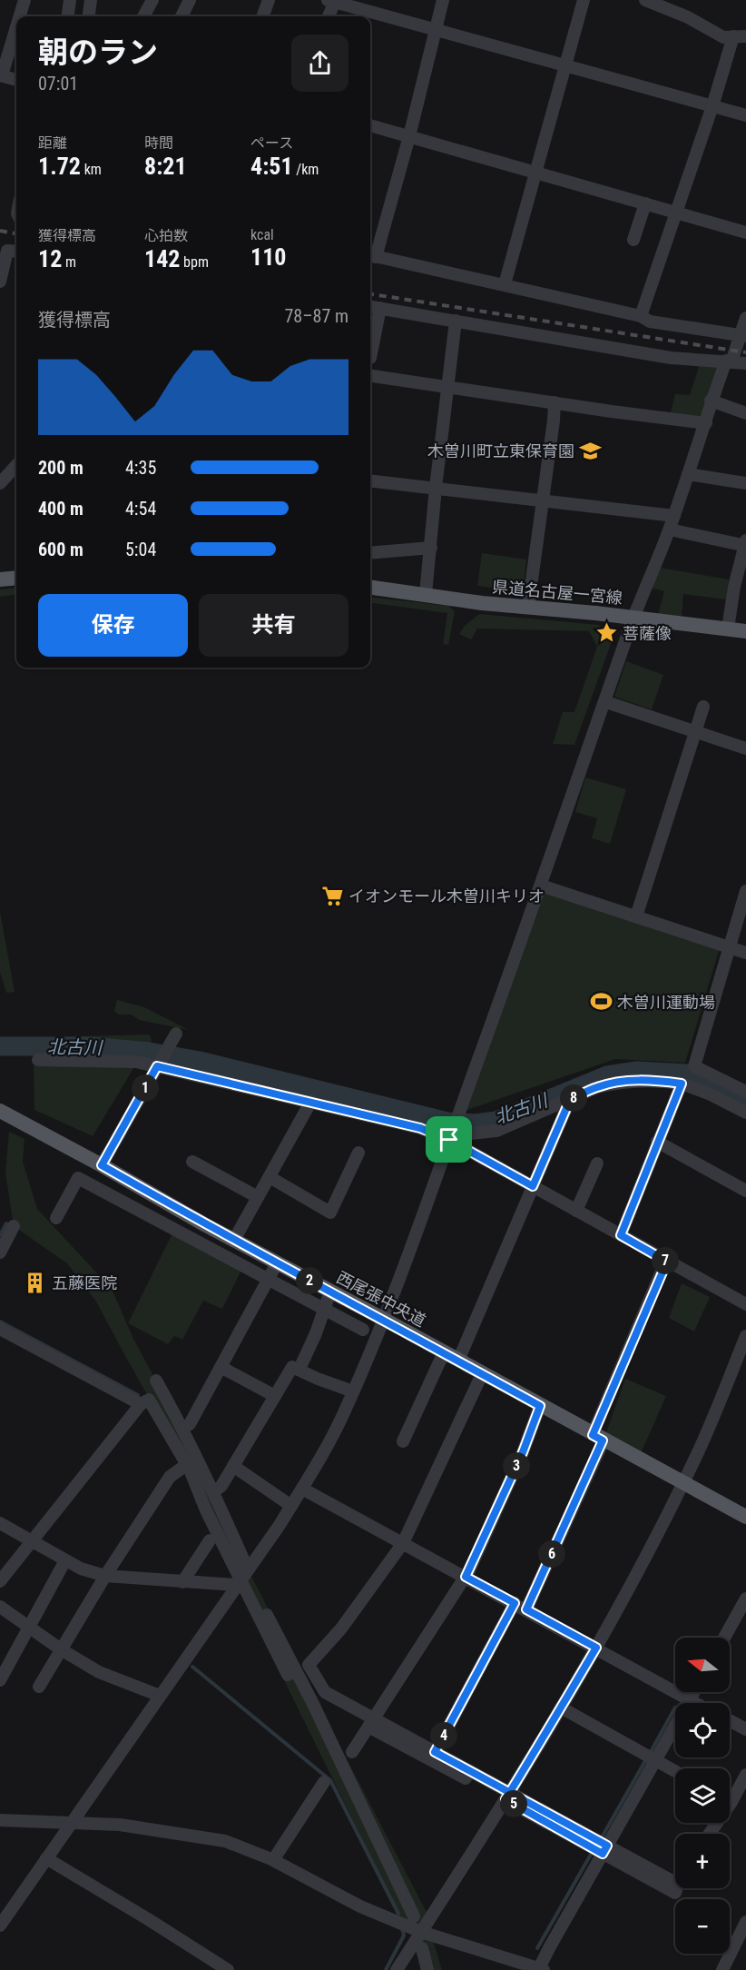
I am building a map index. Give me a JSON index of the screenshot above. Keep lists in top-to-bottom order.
{
  "streets": {
    "main road": ["県道名古屋一宮線", "西尾張中央道"]
  },
  "water": ["北古川"],
  "places": {
    "school or university": ["木曽川町立東保育園"],
    "place": ["菩薩像"],
    "supermarket": ["イオンモール木曽川キリオ"],
    "sports": ["木曽川運動場"],
    "building": ["五藤医院"]
  },
  "north": "left",
  "page": {
    "heading": ["朝のラン", "07:01"],
    "stats": [
      ["距離", "1.72 km"],
      ["時間", "8:21"],
      ["ペース", "4:51 /km"],
      ["獲得標高", "12 m"],
      ["心拍数", "142 bpm"],
      ["kcal", "110"]
    ],
    "chart": ["獲得標高", "78–87 m"],
    "list": [
      {
        "name": "200 m",
        "note": "4:35"
      },
      {
        "name": "400 m",
        "note": "4:54"
      },
      {
        "name": "600 m",
        "note": "5:04"
      }
    ],
    "buttons": ["保存", "共有"],
    "pins": [
      "1",
      "8",
      "7",
      "2",
      "3",
      "6",
      "4",
      "5"
    ],
    "map_buttons": ["+", "−"]
  }
}
